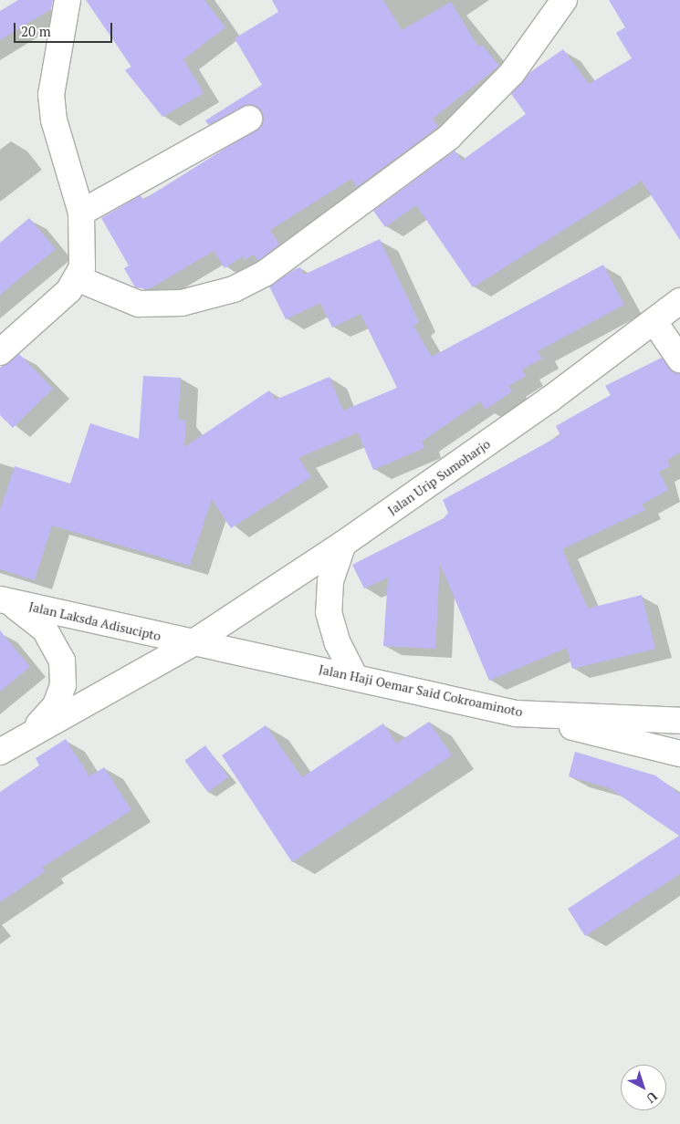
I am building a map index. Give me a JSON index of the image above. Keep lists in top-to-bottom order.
{
  "streets": {
    "main road": ["Jalan Urip Sumoharjo", "Jalan Laksda Adisucipto", "Jalan Haji Oemar Said Cokroaminoto"]
  },
  "crossings": [
    ["Jalan Urip Sumoharjo", "Jalan Laksda Adisucipto"],
    ["Jalan Urip Sumoharjo", "Jalan Haji Oemar Said Cokroaminoto"],
    ["Jalan Laksda Adisucipto", "Jalan Haji Oemar Said Cokroaminoto"]
  ],
  "scale_bar": "20 m",
  "north": "bottom right"
}
